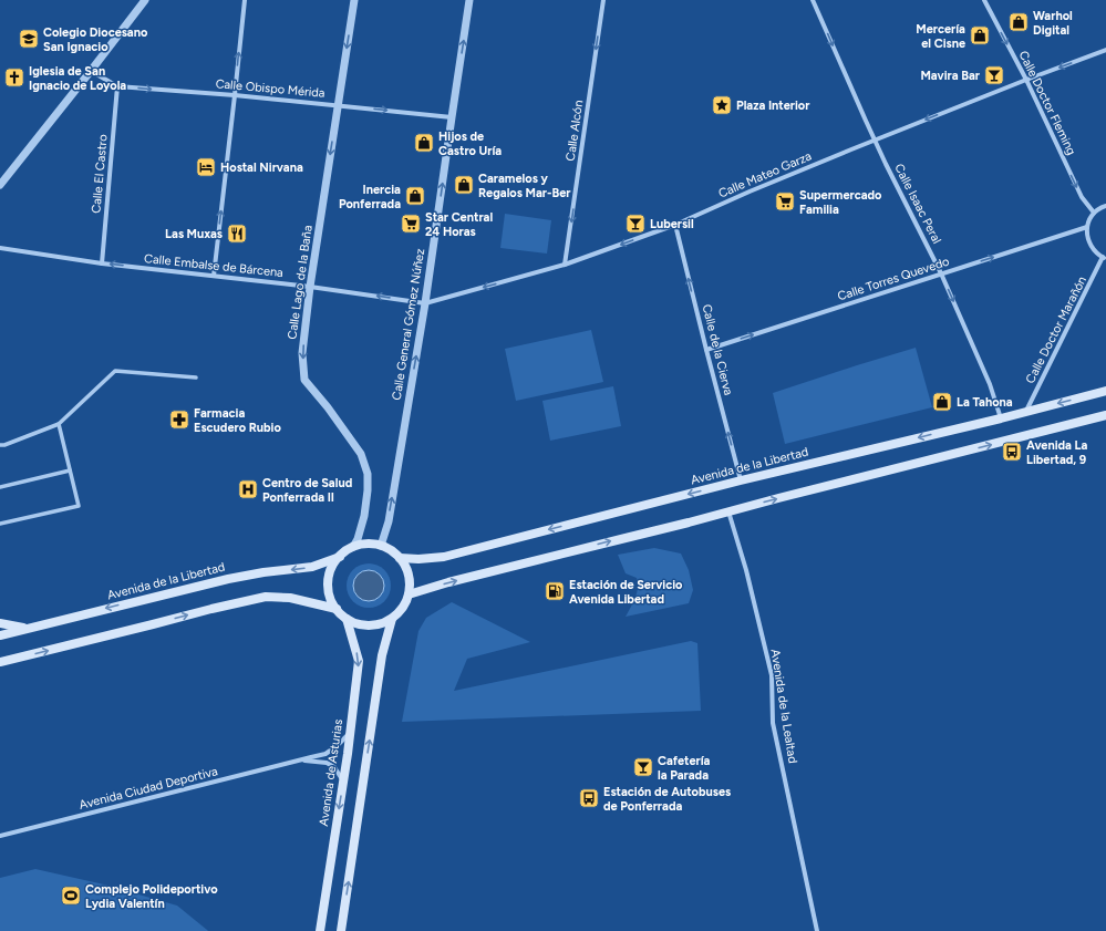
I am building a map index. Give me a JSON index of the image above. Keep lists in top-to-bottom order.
{
  "streets": {
    "main road": ["Avenida de la Libertad", "Avenida de Asturias"],
    "street": [
      "Calle Obispo Mérida",
      "Calle Doctor Fleming",
      "Calle Alcón",
      "Calle El Castro",
      "Calle Mateo Garza",
      "Calle Isaac Peral",
      "Calle Embalse de Bárcena",
      "Calle Torres Quevedo",
      "Calle Lago de la Baña",
      "Calle General Gómez Núñez",
      "Calle Doctor Marañón",
      "Calle de la Cierva",
      "Avenida de la Lealtad",
      "Avenida Ciudad Deportiva"
    ]
  },
  "crossings": [
    ["Calle Obispo Mérida", "Calle El Castro"],
    ["Calle Obispo Mérida", "Calle Lago de la Baña"],
    ["Calle Obispo Mérida", "Calle General Gómez Núñez"],
    ["Calle Doctor Fleming", "Calle Mateo Garza"],
    ["Calle Alcón", "Calle Mateo Garza"],
    ["Calle El Castro", "Calle Embalse de Bárcena"],
    ["Calle Mateo Garza", "Calle Isaac Peral"],
    ["Calle Mateo Garza", "Calle Embalse de Bárcena"],
    ["Calle Mateo Garza", "Calle General Gómez Núñez"],
    ["Calle Mateo Garza", "Calle de la Cierva"],
    ["Calle Isaac Peral", "Calle Torres Quevedo"],
    ["Calle Isaac Peral", "Avenida de la Libertad"],
    ["Calle Embalse de Bárcena", "Calle Lago de la Baña"],
    ["Calle Embalse de Bárcena", "Calle General Gómez Núñez"],
    ["Calle Torres Quevedo", "Calle de la Cierva"],
    ["Calle Lago de la Baña", "Calle General Gómez Núñez"],
    ["Calle Lago de la Baña", "Avenida de la Libertad"],
    ["Calle Lago de la Baña", "Avenida de Asturias"],
    ["Calle General Gómez Núñez", "Avenida de la Libertad"],
    ["Calle General Gómez Núñez", "Avenida de Asturias"],
    ["Calle Doctor Marañón", "Avenida de la Libertad"],
    ["Calle de la Cierva", "Avenida de la Libertad"],
    ["Avenida de la Libertad", "Avenida de Asturias"],
    ["Avenida de Asturias", "Avenida Ciudad Deportiva"]
  ],
  "one_way": [
    "Calle Obispo Mérida",
    "Calle Doctor Fleming",
    "Calle Alcón",
    "Calle Mateo Garza",
    "Calle Isaac Peral",
    "Calle Embalse de Bárcena",
    "Calle Torres Quevedo",
    "Calle Lago de la Baña",
    "Calle General Gómez Núñez",
    "Calle de la Cierva"
  ],
  "places": {
    "shop": [
      "Warhol Digital",
      "Mercería el Cisne",
      "Hijos de Castro Uría",
      "Caramelos y Regalos Mar-Ber",
      "Inercia Ponferrada",
      "La Tahona"
    ],
    "school or university": ["Colegio Diocesano San Ignacio"],
    "bar": ["Mavira Bar", "Lubersil", "Cafetería la Parada"],
    "church": ["Iglesia de San Ignacio de Loyola"],
    "place": ["Plaza Interior"],
    "hotel": ["Hostal Nirvana"],
    "supermarket": ["Supermercado Familia", "Star Central 24 Horas"],
    "restaurant": ["Las Muxas"],
    "pharmacy": ["Farmacia Escudero Rubio"],
    "bus stop": ["Avenida La Libertad, 9", "Estación de Autobuses de Ponferrada"],
    "hospital": ["Centro de Salud Ponferrada II"],
    "fuel station": ["Estación de Servicio Avenida Libertad"],
    "sports": ["Complejo Polideportivo Lydia Valentín"]
  }
}
